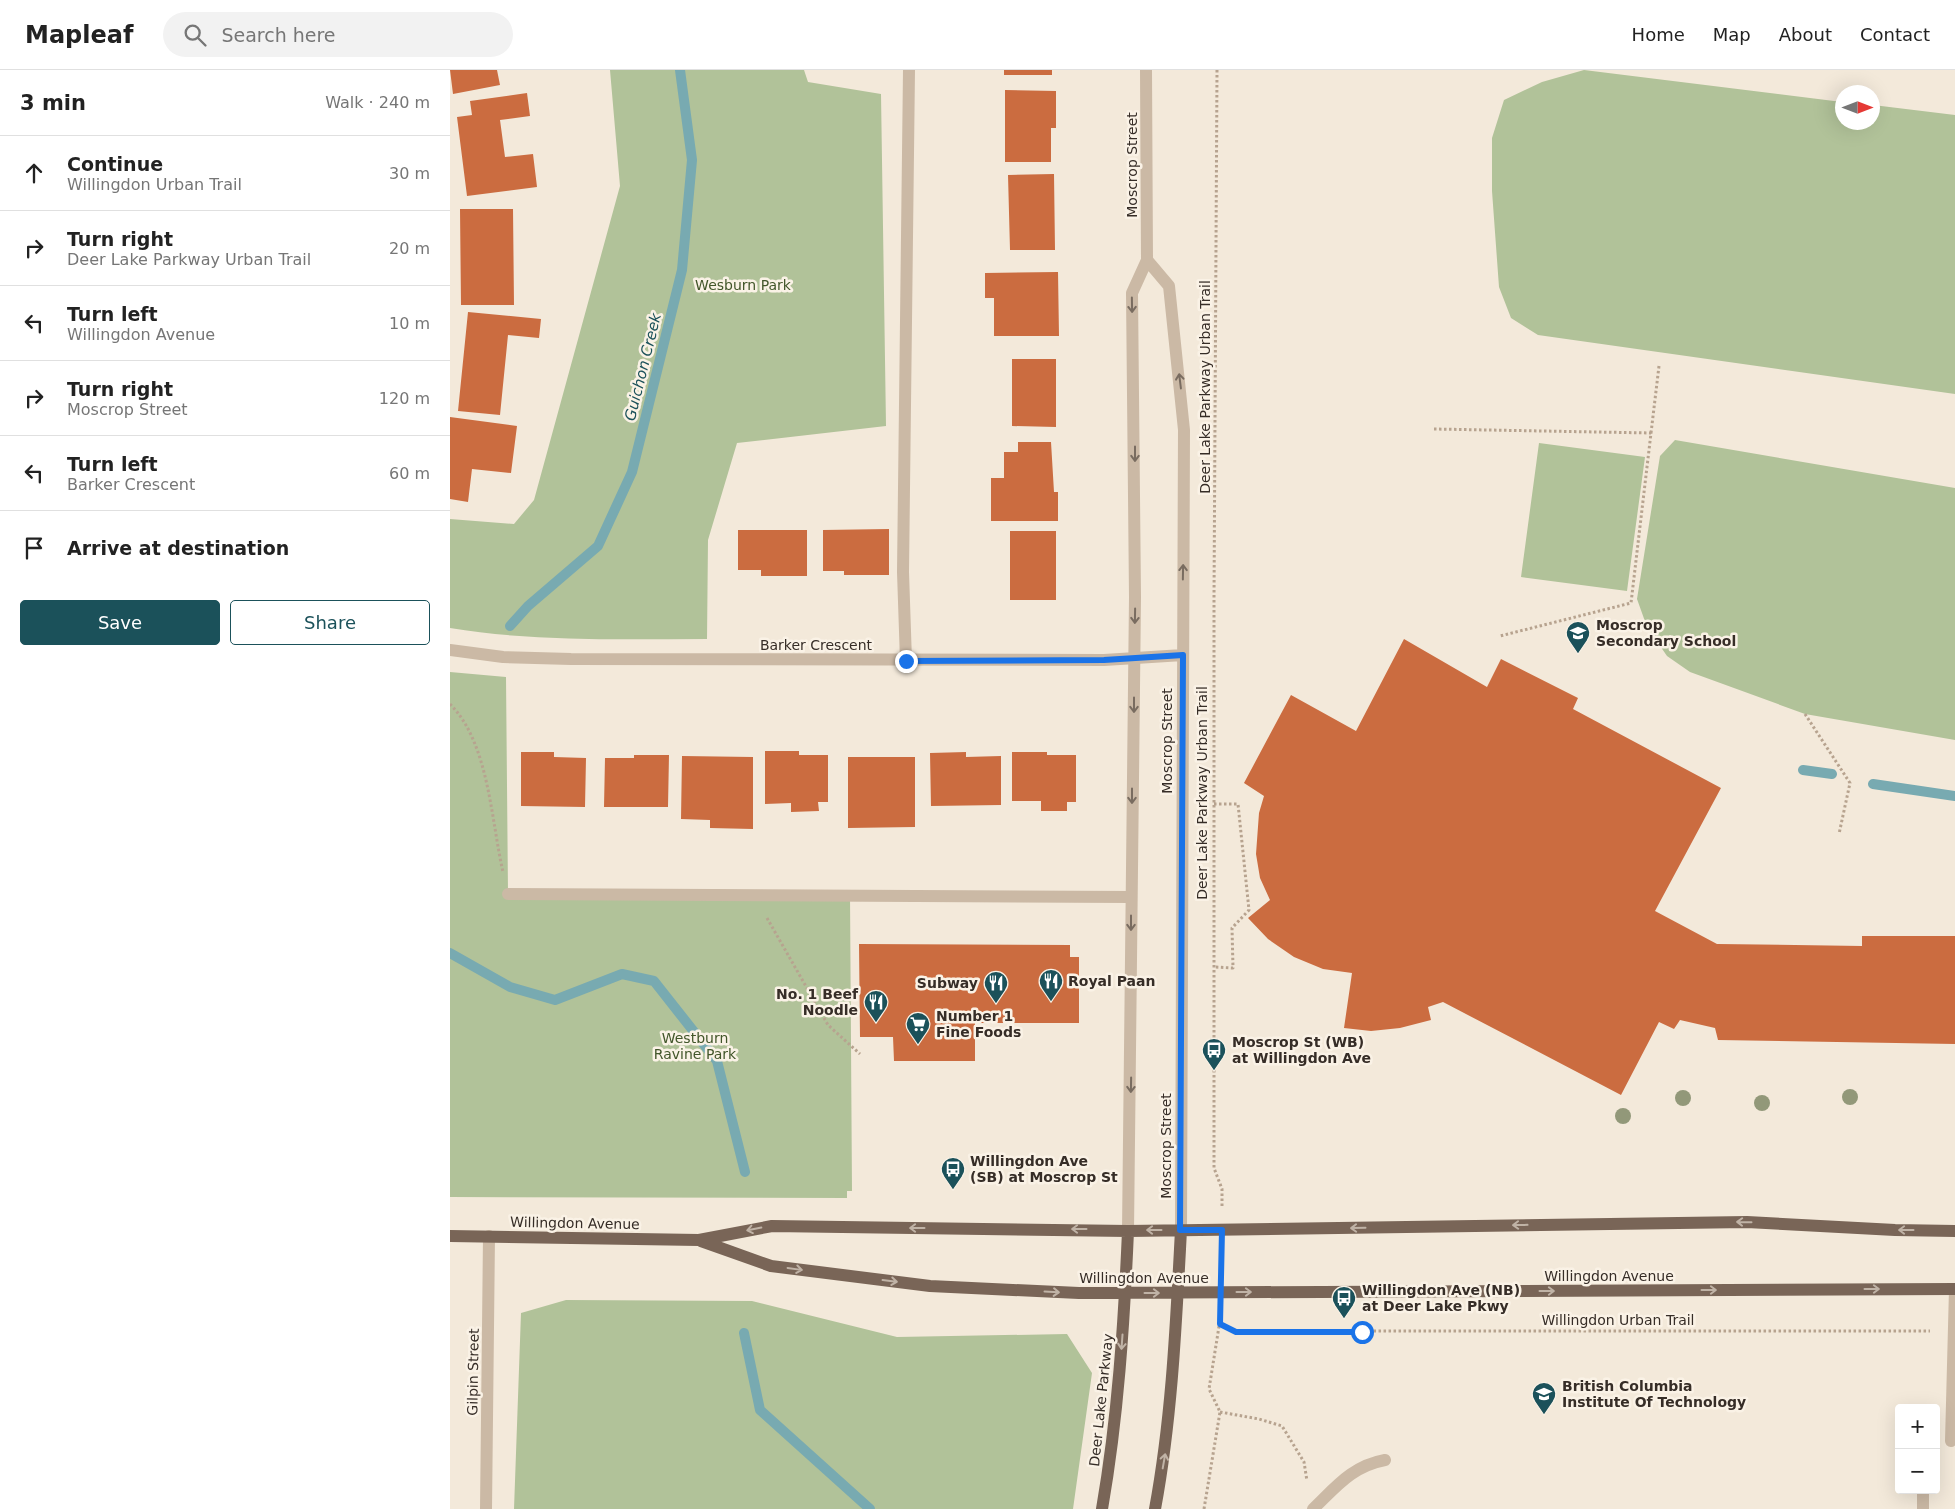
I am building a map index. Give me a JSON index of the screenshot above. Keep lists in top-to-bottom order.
{
  "streets": {
    "main road": ["Willingdon Avenue", "Deer Lake Parkway"],
    "street": ["Moscrop Street", "Barker Crescent", "Gilpin Street"],
    "path": ["Deer Lake Parkway Urban Trail", "Willingdon Urban Trail"]
  },
  "crossings": [
    ["Moscrop Street", "Barker Crescent"],
    ["Moscrop Street", "Willingdon Avenue"],
    ["Moscrop Street", "Deer Lake Parkway"],
    ["Deer Lake Parkway Urban Trail", "Willingdon Avenue"],
    ["Deer Lake Parkway Urban Trail", "Willingdon Urban Trail"],
    ["Willingdon Avenue", "Gilpin Street"],
    ["Willingdon Avenue", "Deer Lake Parkway"]
  ],
  "water": ["Guichon Creek"],
  "parks": ["Wesburn Park", "Westburn Ravine Park"],
  "places": {
    "school or university": ["Moscrop Secondary School", "British Columbia Institute Of Technology"],
    "restaurant": ["Royal Paan", "Subway", "No. 1 Beef Noodle"],
    "supermarket": ["Number 1 Fine Foods"],
    "bus stop": ["Moscrop St (WB) at Willingdon Ave", "Willingdon Ave (SB) at Moscrop St", "Willingdon Ave (NB) at Deer Lake Pkwy"]
  },
  "north": "right",
  "page": {
    "header": "Mapleaf",
    "search": "Search here",
    "nav": [
      "Home",
      "Map",
      "About",
      "Contact"
    ],
    "heading": ["3 min", "Walk · 240 m"],
    "list": [
      ["Continue", "Willingdon Urban Trail", "30 m"],
      ["Turn right", "Deer Lake Parkway Urban Trail", "20 m"],
      ["Turn left", "Willingdon Avenue", "10 m"],
      ["Turn right", "Moscrop Street", "120 m"],
      ["Turn left", "Barker Crescent", "60 m"],
      "Arrive at destination"
    ],
    "buttons": ["Save", "Share"],
    "map_buttons": ["+", "−"]
  }
}
